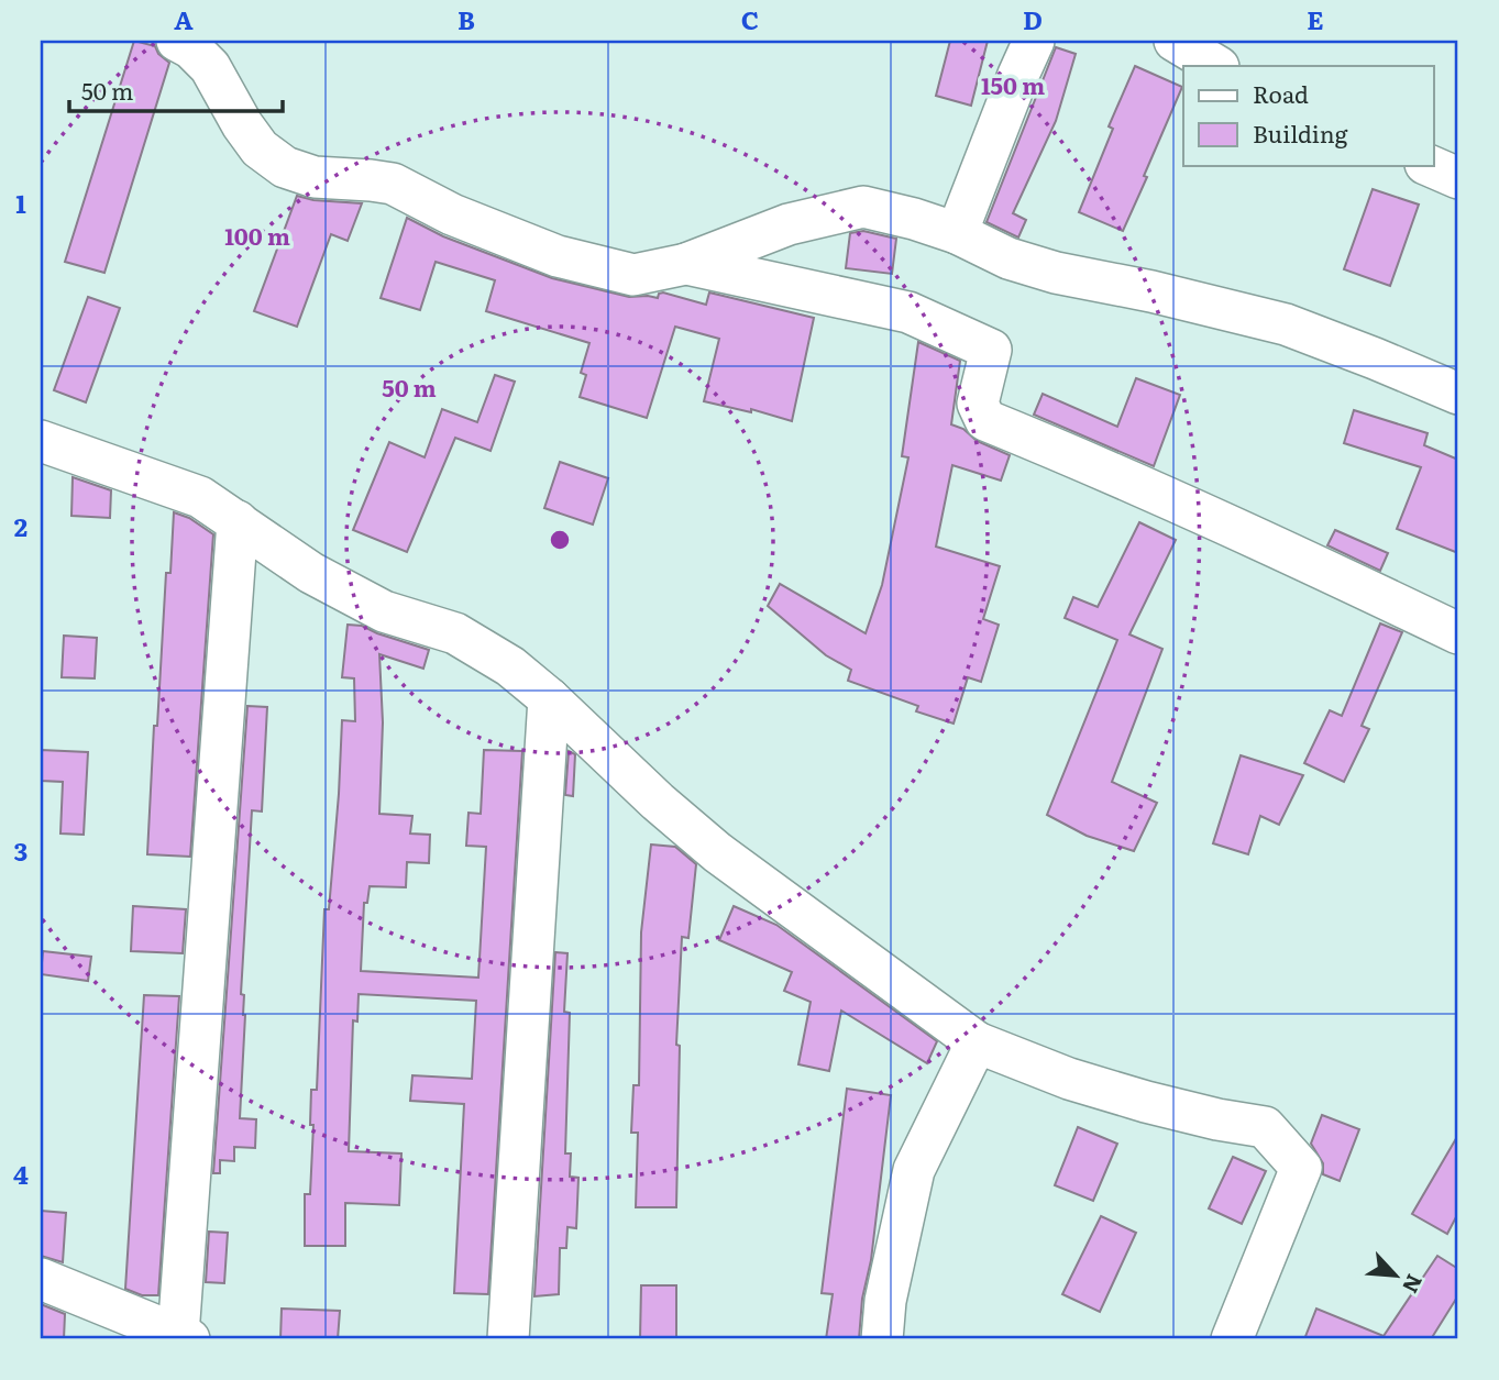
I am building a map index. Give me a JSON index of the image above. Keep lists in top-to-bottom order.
{
  "legend": ["Road", "Building"],
  "scale_bar": "50 m",
  "north": "bottom right",
  "grid": {
    "columns": [
      "A",
      "B",
      "C",
      "D",
      "E"
    ],
    "rows": [
      "1",
      "2",
      "3",
      "4"
    ]
  },
  "rings": ["150 m", "100 m", "50 m"]
}
